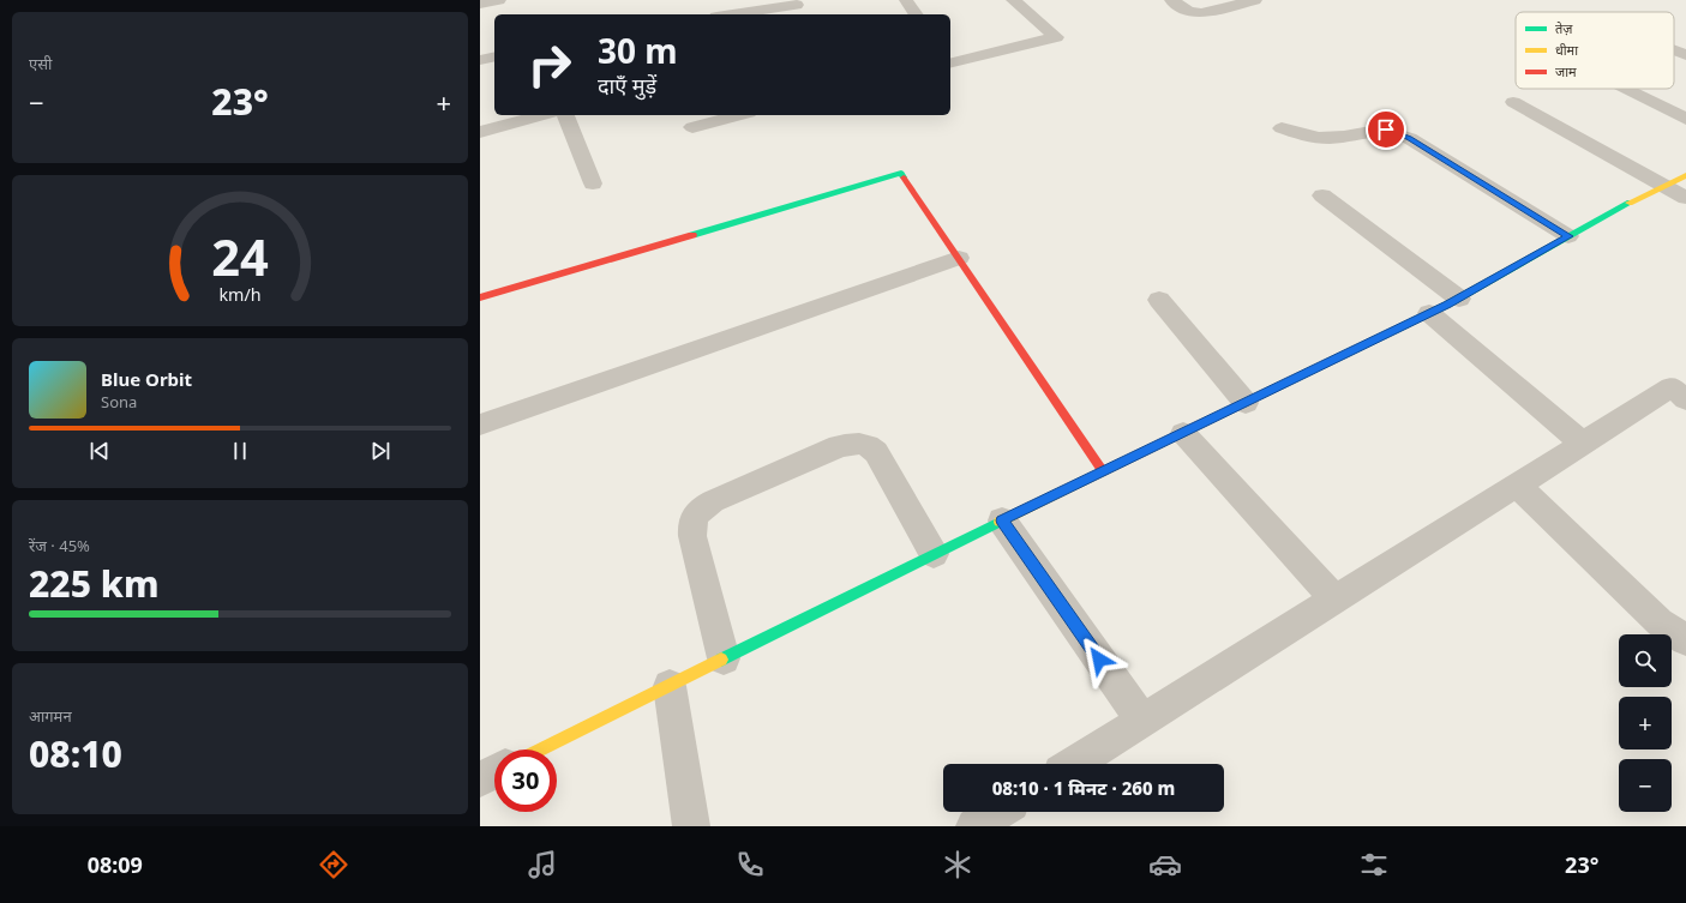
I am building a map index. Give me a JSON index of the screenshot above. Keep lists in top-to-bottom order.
{
  "legend": ["तेज़", "धीमा", "जाम"],
  "page": {
    "tile": [
      "एसी",
      ["रेंज · 45%", "225 km"],
      ["आगमन", "08:10"]
    ],
    "turn": ["30 m", "दाएँ मुड़ें"],
    "heat": ["−", "23°", "+"],
    "song": ["Blue Orbit", "Sona"],
    "map_buttons": ["+", "−"],
    "limit": "30",
    "trip": "08:10 · 1 मिनट · 260 m",
    "tabs": ["08:09", "23°"],
    "gauge": ["24", "km/h"]
  }
}
